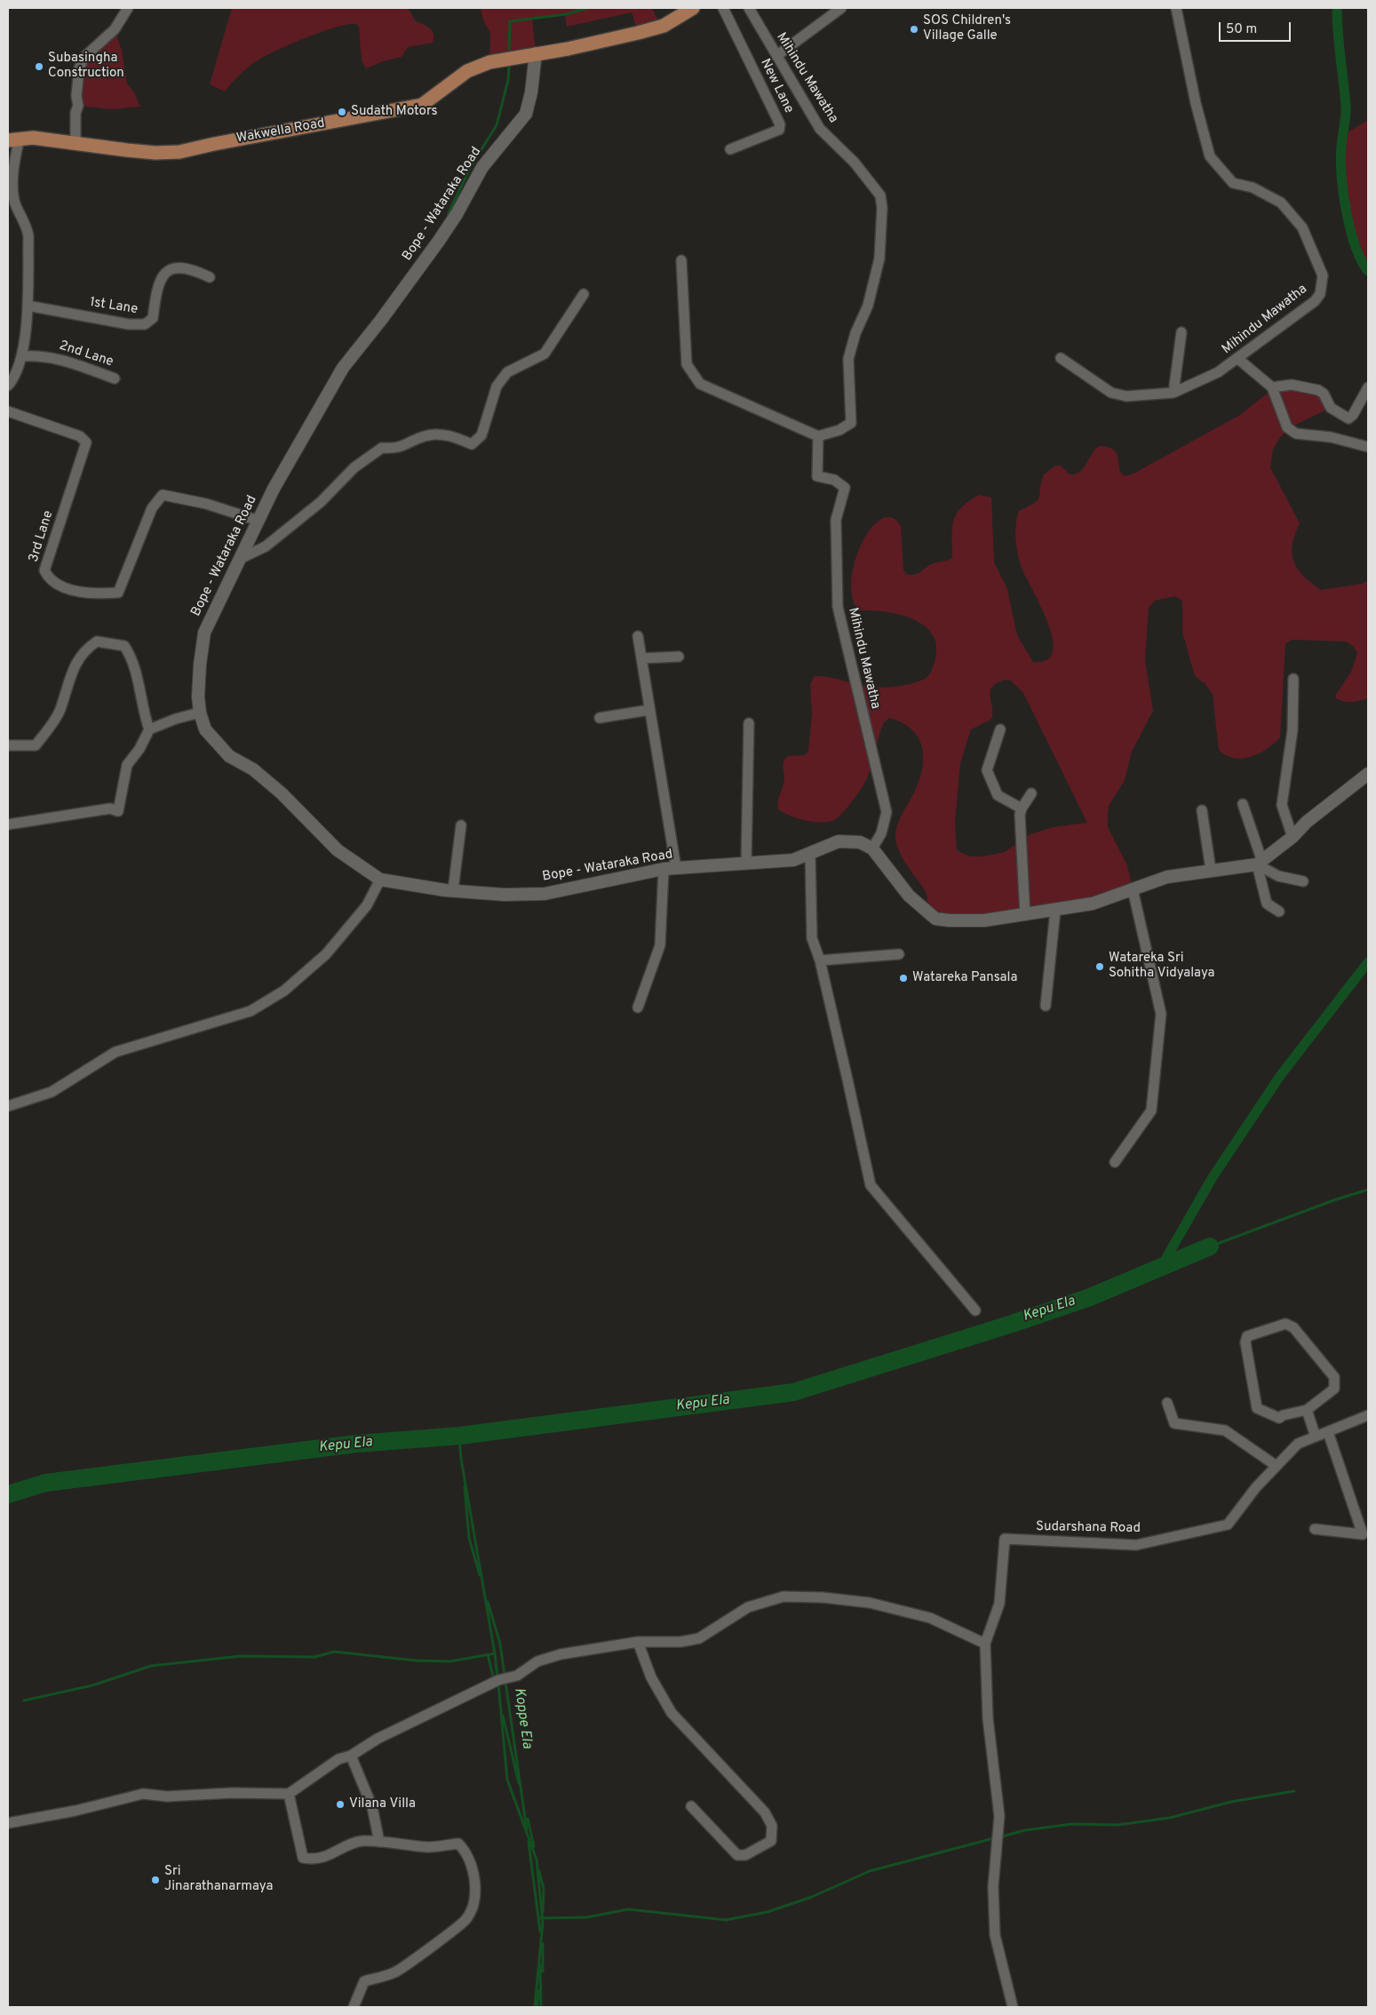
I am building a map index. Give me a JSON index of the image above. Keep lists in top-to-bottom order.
{
  "streets": {
    "main road": ["Wakwella Road"],
    "street": [
      "Mihindu Mawatha",
      "New Lane",
      "Bope - Wataraka Road",
      "1st Lane",
      "2nd Lane",
      "3rd Lane",
      "Sudarshana Road"
    ]
  },
  "crossings": [
    ["Mihindu Mawatha", "Bope - Wataraka Road"],
    ["Wakwella Road", "Bope - Wataraka Road"],
    ["Bope - Wataraka Road", "3rd Lane"]
  ],
  "water": ["Kepu Ela", "Koppe Ela"],
  "places": [
    "SOS Children's Village Galle",
    "Subasingha Construction",
    "Sudath Motors",
    "Watareka Sri Sohitha Vidyalaya",
    "Watareka Pansala",
    "Vilana Villa",
    "Sri Jinarathanarmaya"
  ],
  "scale_bar": "50 m"
}
